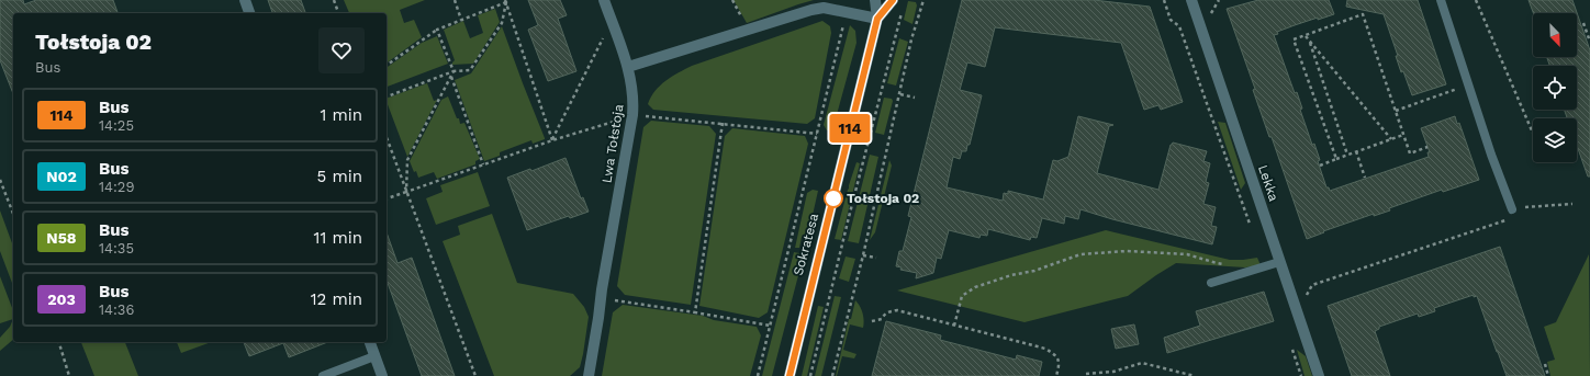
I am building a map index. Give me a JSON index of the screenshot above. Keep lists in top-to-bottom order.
{
  "streets": {
    "street": ["Lwa Tołstoja", "Lekka", "Sokratesa"]
  },
  "places": ["Tołstoja 02"],
  "lines": ["bus line 114"],
  "north": "bottom right",
  "page": {
    "on_map": "114",
    "heading": ["Tołstoja 02", "Bus"],
    "list": [
      {
        "mark": "114",
        "name": "Bus",
        "note": "14:25",
        "value": "1 min"
      },
      {
        "mark": "N02",
        "name": "Bus",
        "note": "14:29",
        "value": "5 min"
      },
      {
        "mark": "N58",
        "name": "Bus",
        "note": "14:35",
        "value": "11 min"
      },
      {
        "mark": "203",
        "name": "Bus",
        "note": "14:36",
        "value": "12 min"
      }
    ]
  }
}
